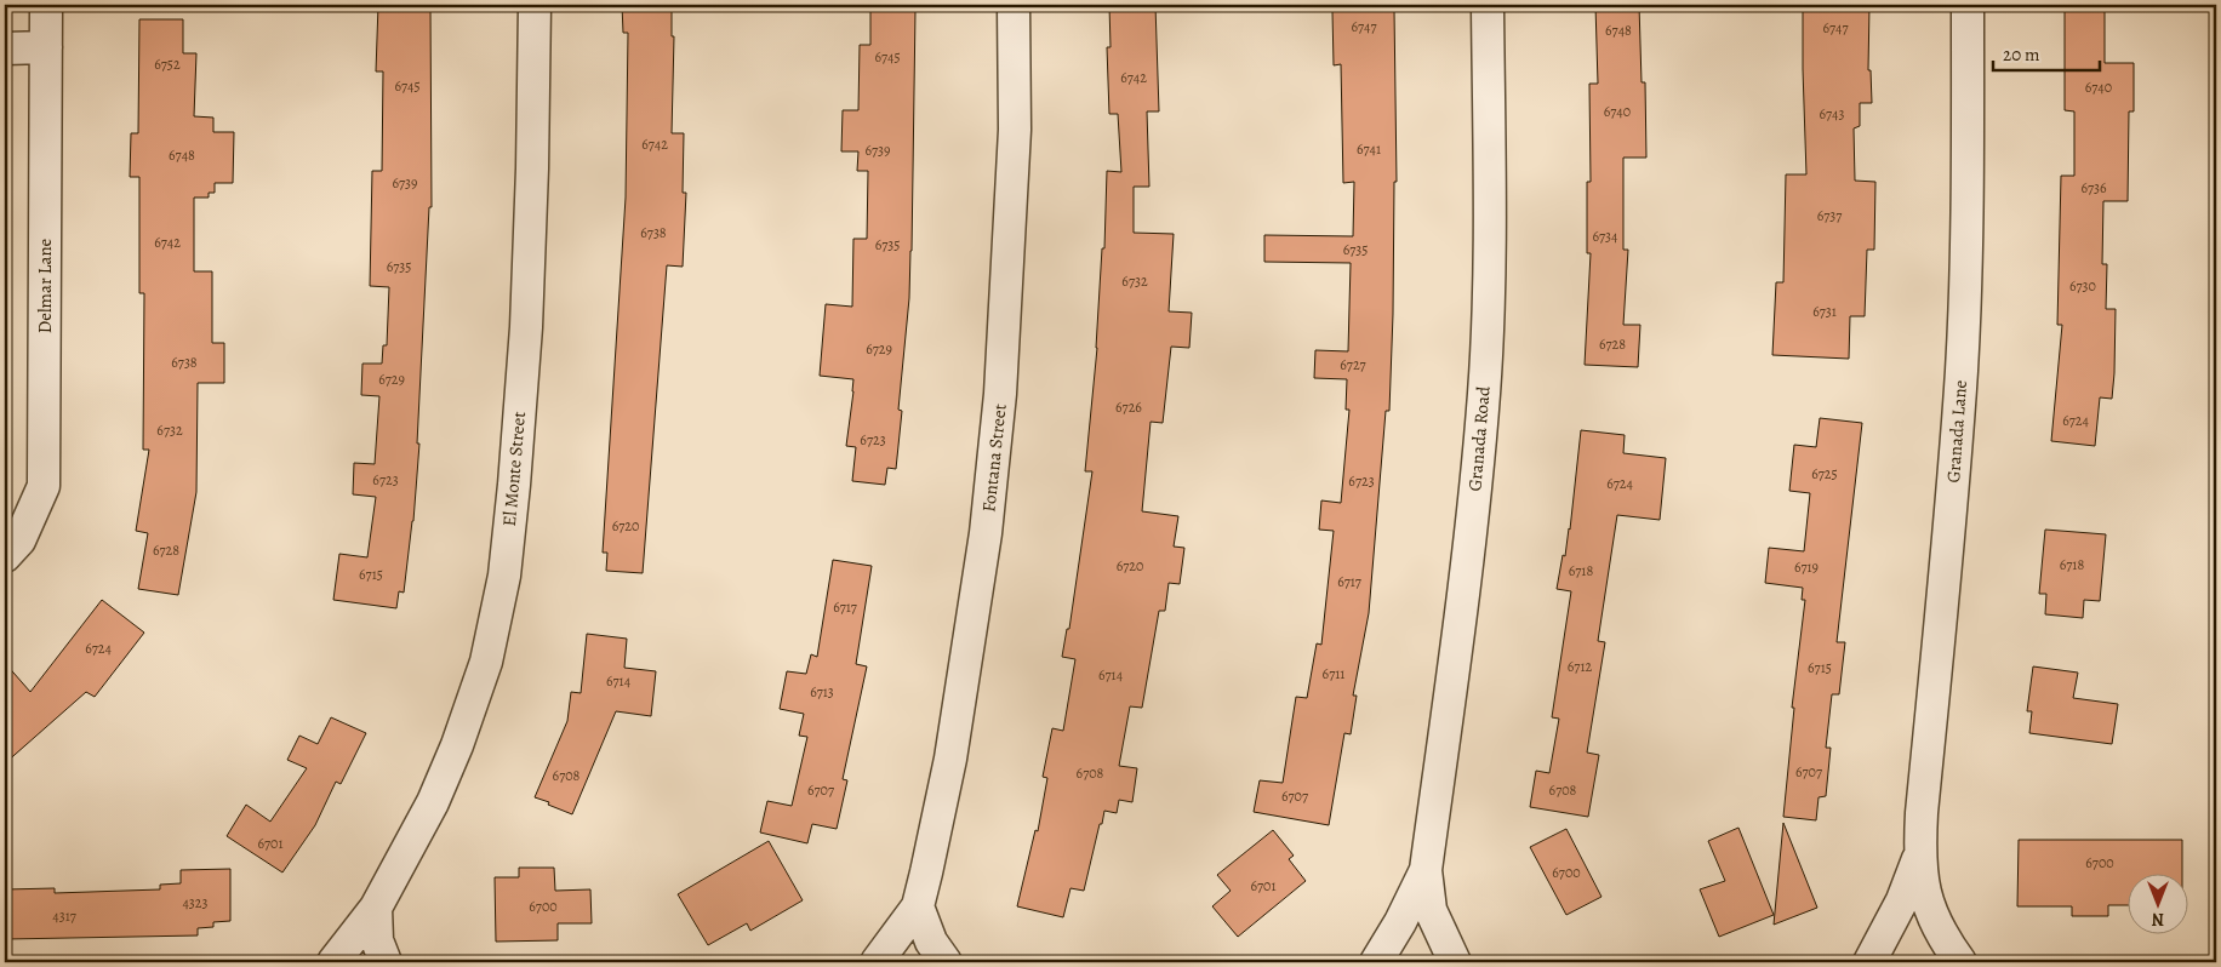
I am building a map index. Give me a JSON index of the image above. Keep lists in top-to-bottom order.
{
  "streets": {
    "street": [
      "Delmar Lane",
      "Granada Lane",
      "Granada Road",
      "Fontana Street",
      "El Monte Street"
    ]
  },
  "house_numbers": [
    "6747",
    "6747",
    "6748",
    "6745",
    "6752",
    "6742",
    "6745",
    "6740",
    "6740",
    "6743",
    "6742",
    "6741",
    "6739",
    "6748",
    "6739",
    "6736",
    "6737",
    "6738",
    "6734",
    "6742",
    "6735",
    "6735",
    "6735",
    "6732",
    "6730",
    "6731",
    "6728",
    "6729",
    "6738",
    "6727",
    "6729",
    "6726",
    "6724",
    "6732",
    "6723",
    "6725",
    "6723",
    "6723",
    "6724",
    "6720",
    "6728",
    "6718",
    "6720",
    "6719",
    "6718",
    "6715",
    "6717",
    "6717",
    "6724",
    "6712",
    "6715",
    "6711",
    "6714",
    "6714",
    "6713",
    "6707",
    "6708",
    "6708",
    "6707",
    "6708",
    "6707",
    "6701",
    "6700",
    "6700",
    "6701",
    "4323",
    "6700",
    "4317"
  ],
  "scale_bar": "20 m",
  "north": "bottom"
}
